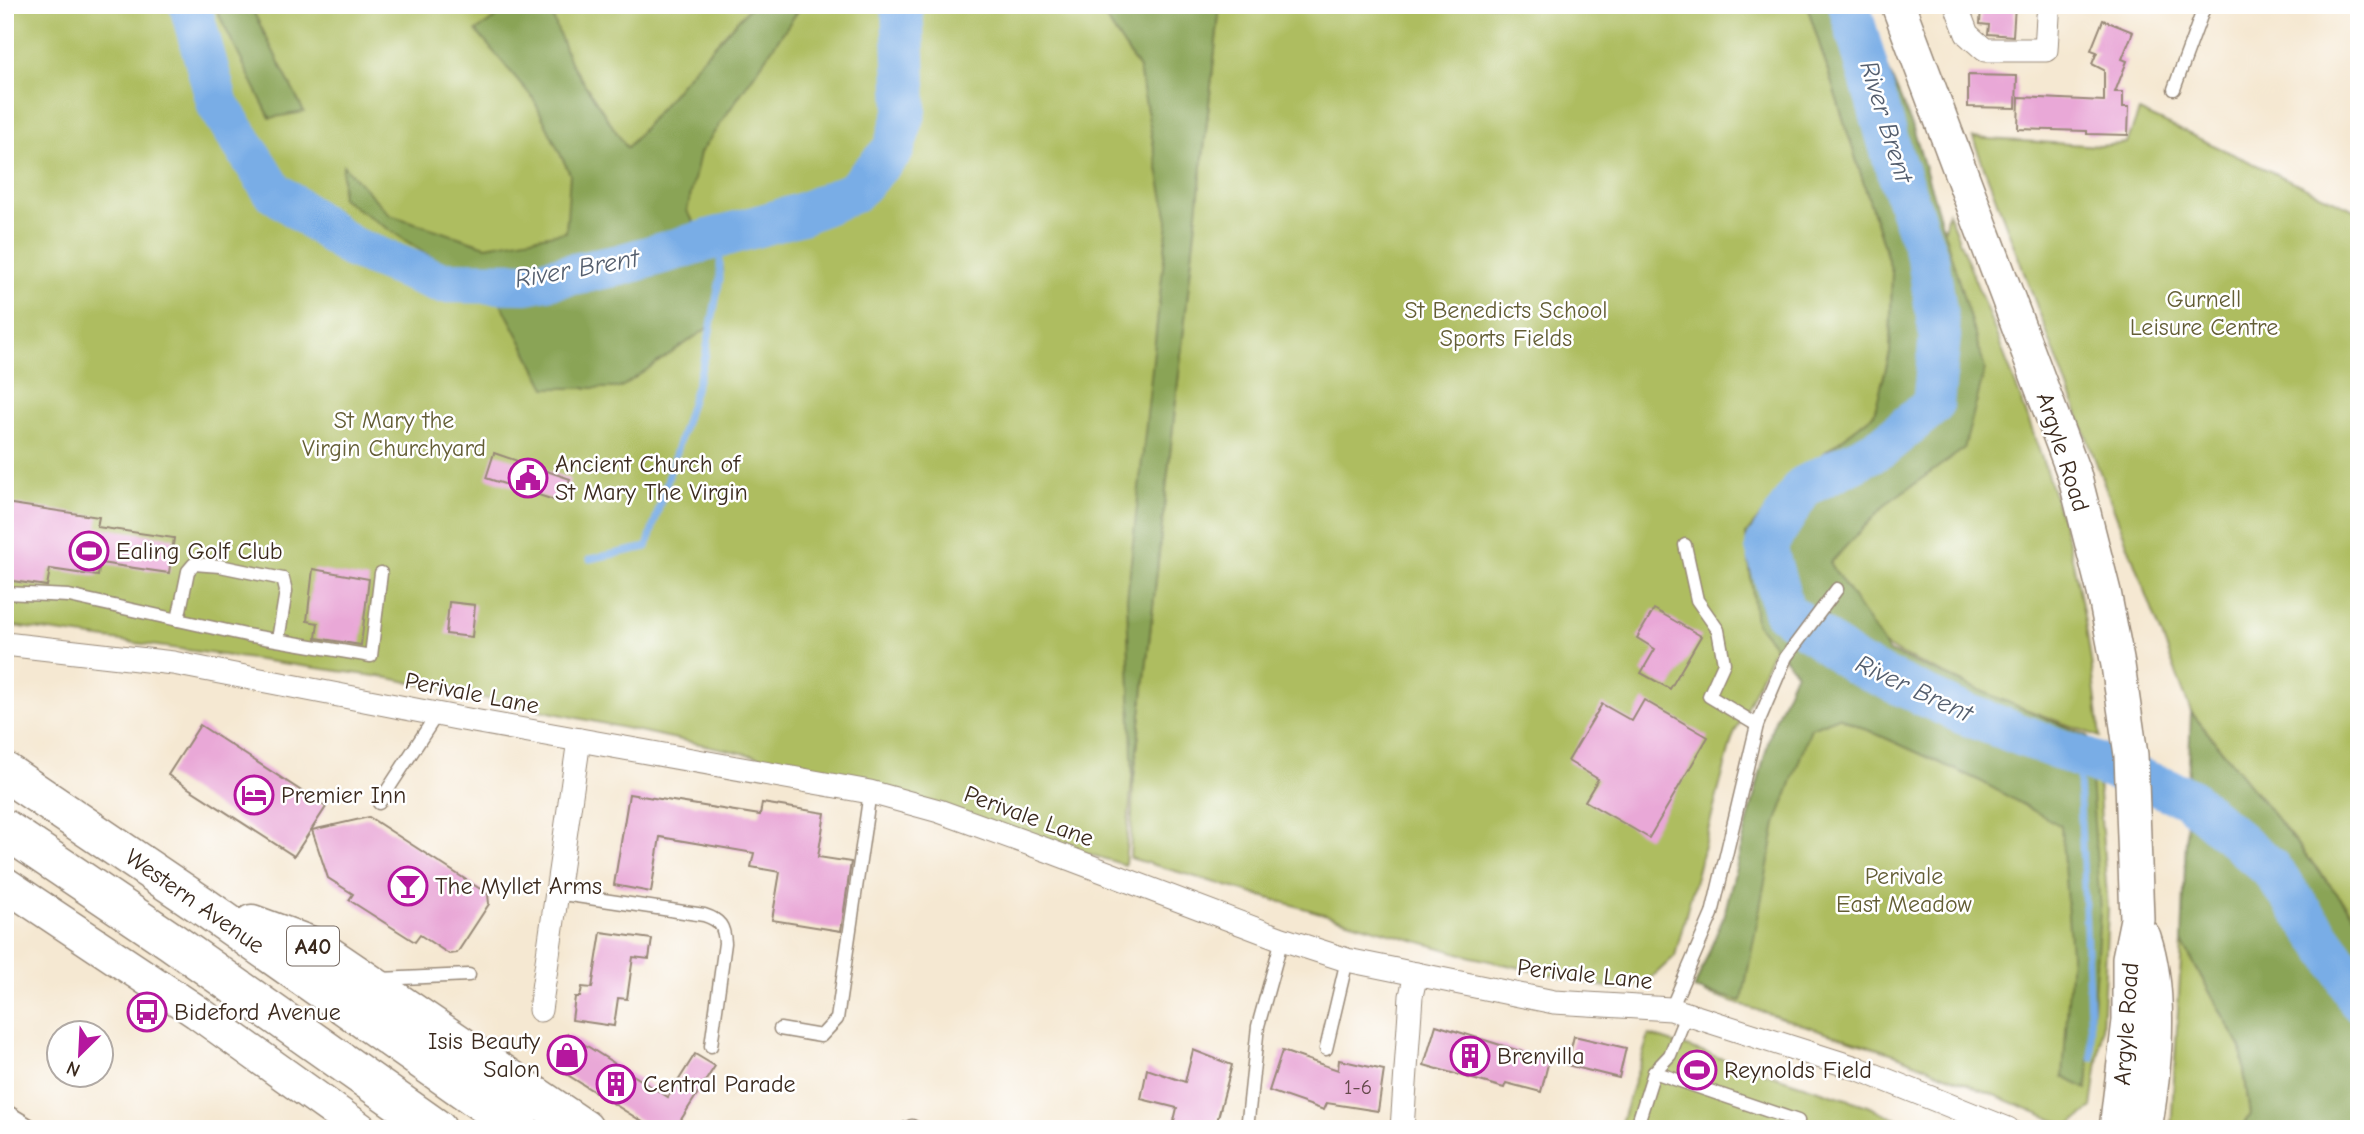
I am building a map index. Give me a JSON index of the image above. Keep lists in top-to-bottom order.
{
  "streets": {
    "highway": ["Western Avenue", "A40"],
    "main road": ["Argyle Road"],
    "street": ["Perivale Lane"]
  },
  "crossings": [
    ["Western Avenue", "A40"]
  ],
  "water": ["River Brent"],
  "parks": [
    "Gurnell Leisure Centre",
    "St Benedicts School Sports Fields",
    "St Mary the Virgin Churchyard",
    "Perivale East Meadow"
  ],
  "places": {
    "public building": ["Ancient Church of St Mary The Virgin"],
    "sports": ["Ealing Golf Club", "Reynolds Field"],
    "hotel": ["Premier Inn"],
    "bar": ["The Myllet Arms"],
    "bus stop": ["Bideford Avenue"],
    "shop": ["Isis Beauty Salon"],
    "building": ["Brenvilla", "Central Parade"]
  },
  "house_numbers": ["1-6"],
  "north": "bottom left"
}
